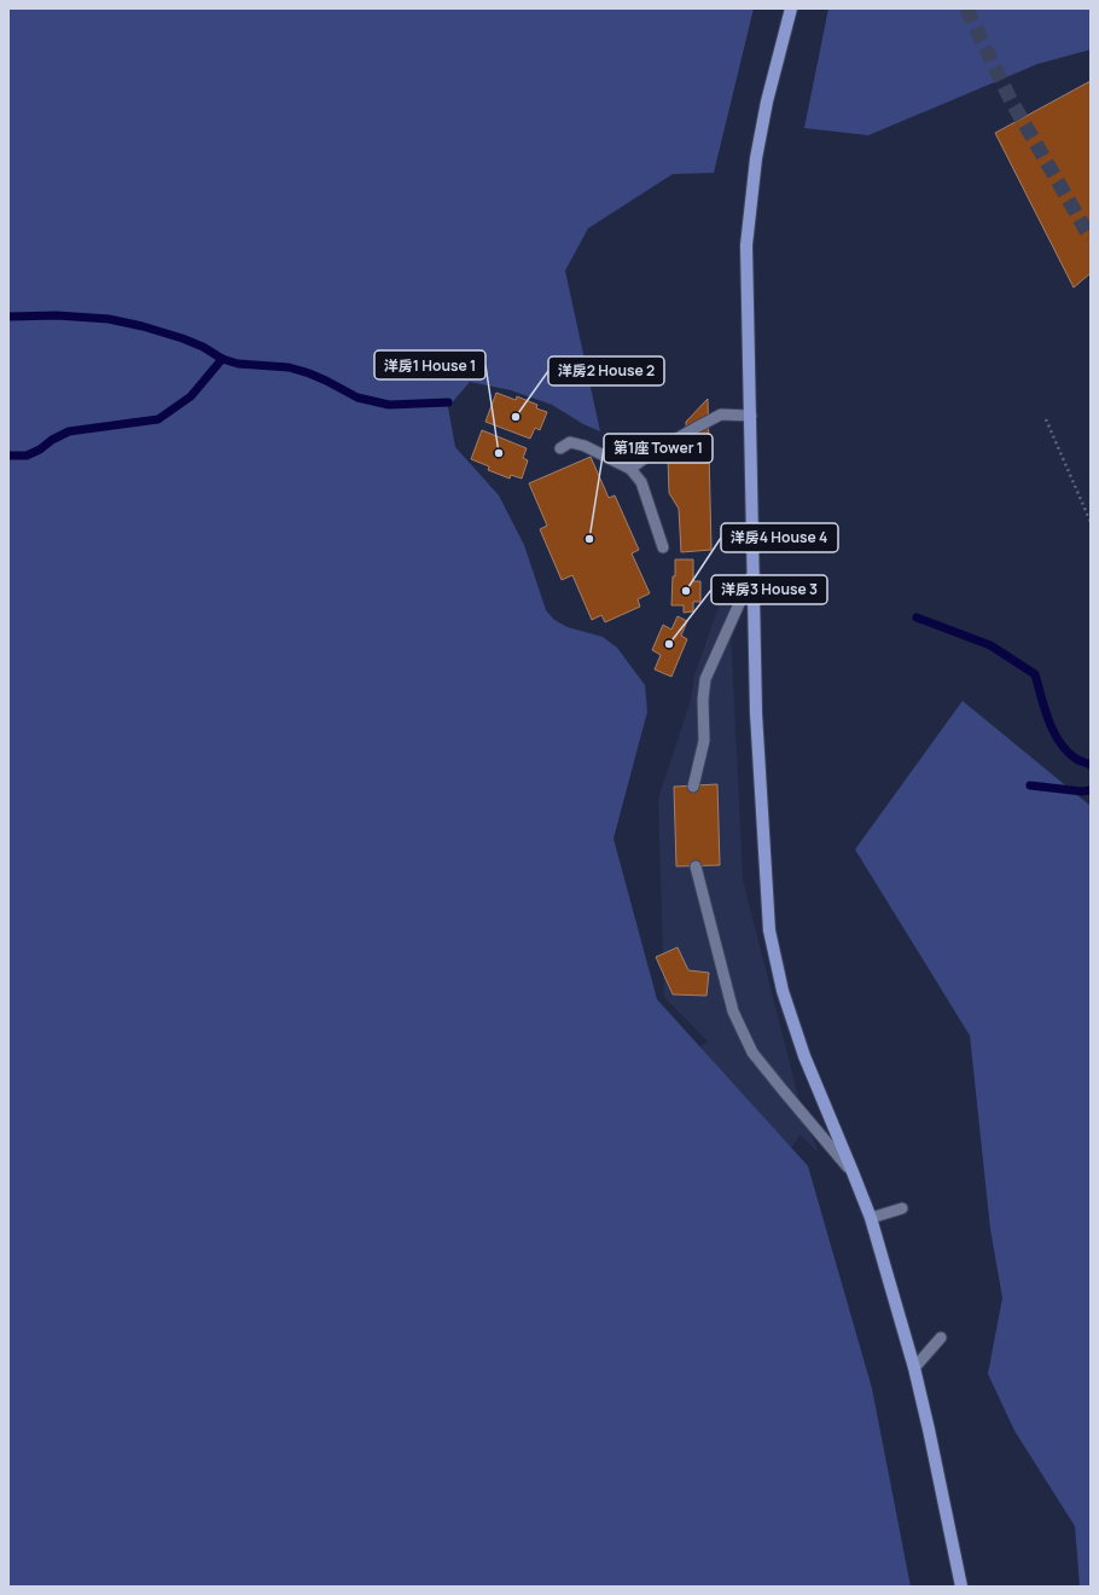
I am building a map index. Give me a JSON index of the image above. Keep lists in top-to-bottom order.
{
  "places": [
    "洋房2 House 2",
    "洋房1 House 1",
    "第1座 Tower 1",
    "洋房4 House 4",
    "洋房3 House 3"
  ]
}
